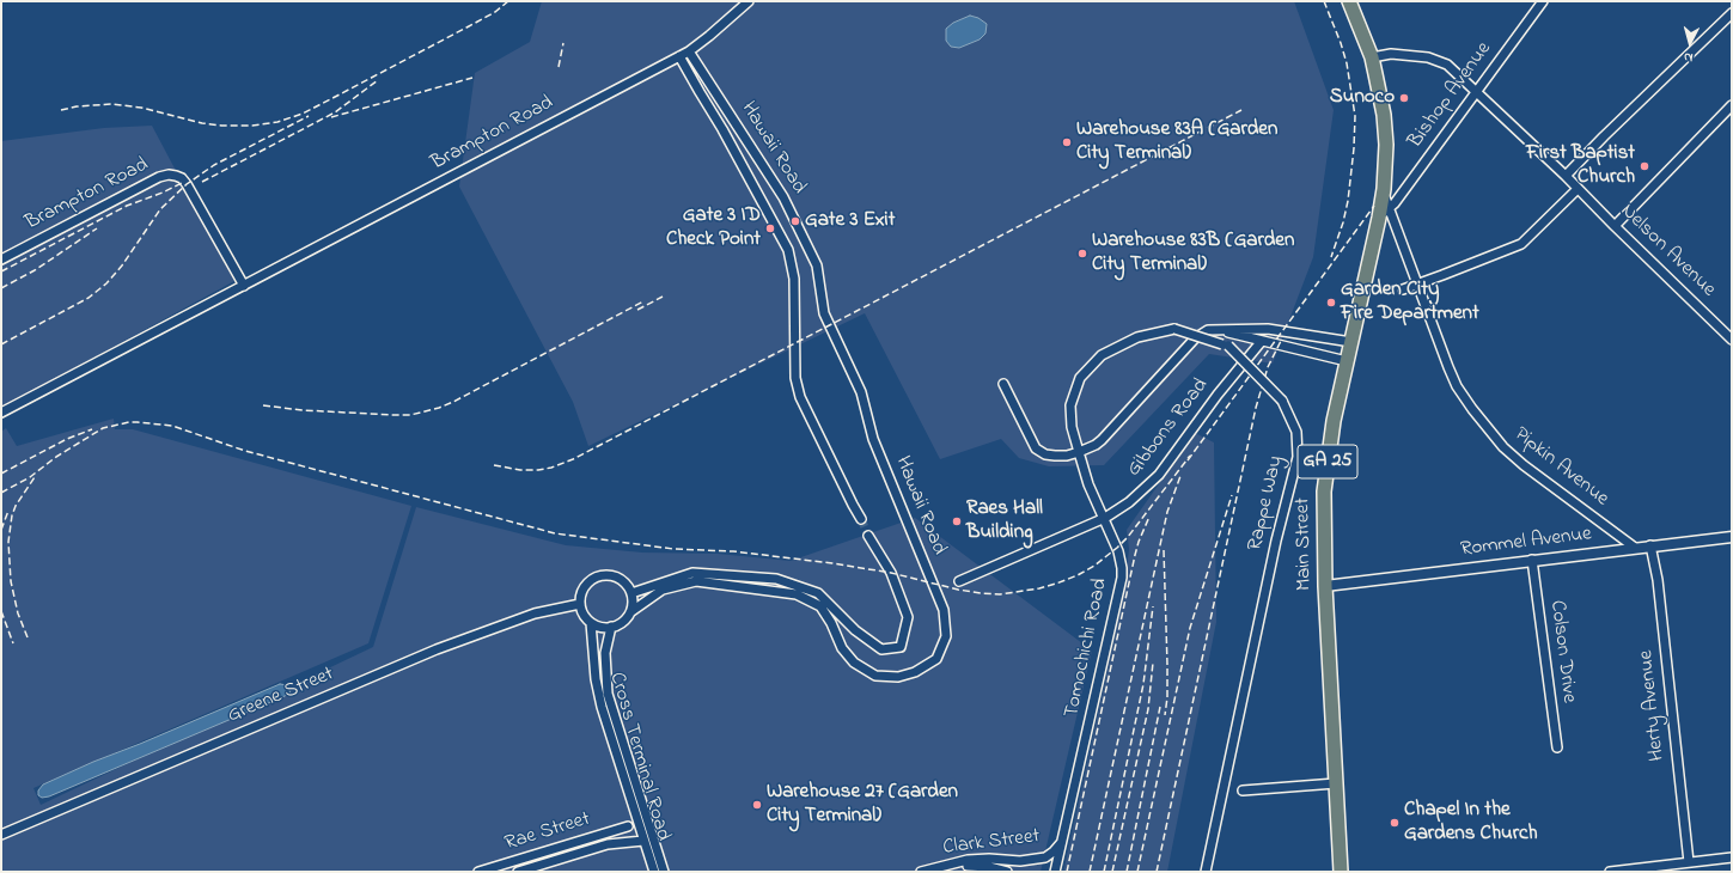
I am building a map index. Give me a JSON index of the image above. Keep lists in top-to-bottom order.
{
  "streets": {
    "main road": ["GA 25", "Main Street"],
    "street": [
      "Bishop Avenue",
      "Brampton Road",
      "Hawaii Road",
      "Nelson Avenue",
      "Gibbons Road",
      "Pipkin Avenue",
      "Rappe Way",
      "Rommel Avenue",
      "Tomochichi Road",
      "Colson Drive",
      "Greene Street",
      "Herty Avenue",
      "Cross Terminal Road",
      "Rae Street",
      "Clark Street"
    ]
  },
  "crossings": [
    ["Bishop Avenue", "Nelson Avenue"],
    ["Bishop Avenue", "Pipkin Avenue"],
    ["Bishop Avenue", "Main Street"],
    ["Brampton Road", "Hawaii Road"],
    ["Hawaii Road", "Greene Street"],
    ["Hawaii Road", "Cross Terminal Road"],
    ["Nelson Avenue", "Main Street"],
    ["Gibbons Road", "Tomochichi Road"],
    ["Pipkin Avenue", "Rommel Avenue"],
    ["Pipkin Avenue", "Main Street"],
    ["Rappe Way", "Tomochichi Road"],
    ["Rommel Avenue", "Main Street"],
    ["Rommel Avenue", "Colson Drive"],
    ["Rommel Avenue", "Herty Avenue"],
    ["Tomochichi Road", "Clark Street"],
    ["Greene Street", "Cross Terminal Road"],
    ["Cross Terminal Road", "Rae Street"]
  ],
  "places": [
    "Sunoco",
    "Warehouse 83A (Garden City Terminal)",
    "First Baptist Church",
    "Gate 3 Exit",
    "Gate 3 ID Check Point",
    "Warehouse 83B (Garden City Terminal)",
    "Garden City Fire Department",
    "Raes Hall Building",
    "Warehouse 27 (Garden City Terminal)",
    "Chapel In the Gardens Church"
  ],
  "north": "bottom"
}
